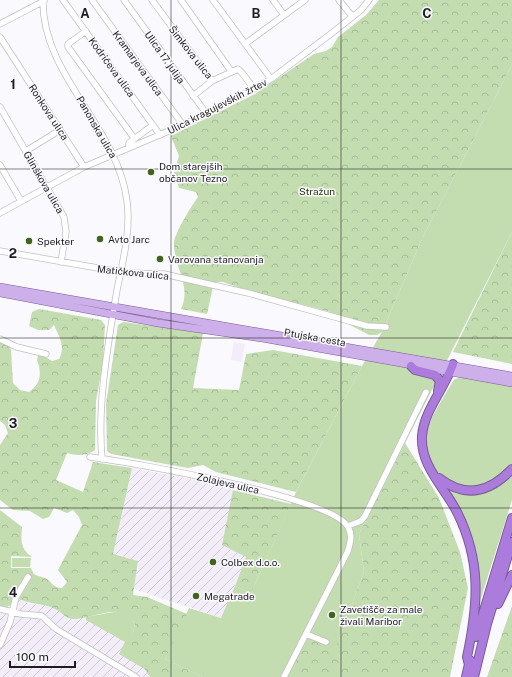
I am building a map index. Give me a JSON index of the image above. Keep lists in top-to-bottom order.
{
  "streets": {
    "main road": ["Ptujska cesta"],
    "street": [
      "Šimkova ulica",
      "Ulica 17. julija",
      "Kramarjeva ulica",
      "Kodričeva ulica",
      "Ulica kragujevških žrtev",
      "Ronkova ulica",
      "Panonska ulica",
      "Glinškova ulica",
      "Matičkova ulica",
      "Zolajeva ulica"
    ]
  },
  "crossings": [
    ["Ulica 17. julija", "Ulica kragujevških žrtev"],
    ["Kramarjeva ulica", "Ulica kragujevških žrtev"],
    ["Kodričeva ulica", "Ulica kragujevških žrtev"],
    ["Ulica kragujevških žrtev", "Ronkova ulica"],
    ["Ulica kragujevških žrtev", "Panonska ulica"],
    ["Ulica kragujevških žrtev", "Glinškova ulica"],
    ["Panonska ulica", "Matičkova ulica"],
    ["Panonska ulica", "Ptujska cesta"],
    ["Glinškova ulica", "Matičkova ulica"]
  ],
  "parks": ["Stražun"],
  "places": [
    "Dom starejših občanov Tezno",
    "Avto Jarc",
    "Spekter",
    "Varovana stanovanja",
    "Colbex d.o.o.",
    "Megatrade",
    "Zavetišče za male živali Maribor"
  ],
  "scale_bar": "100 m",
  "grid": {
    "columns": ["A", "B", "C"],
    "rows": [
      "1",
      "2",
      "3",
      "4"
    ]
  }
}
